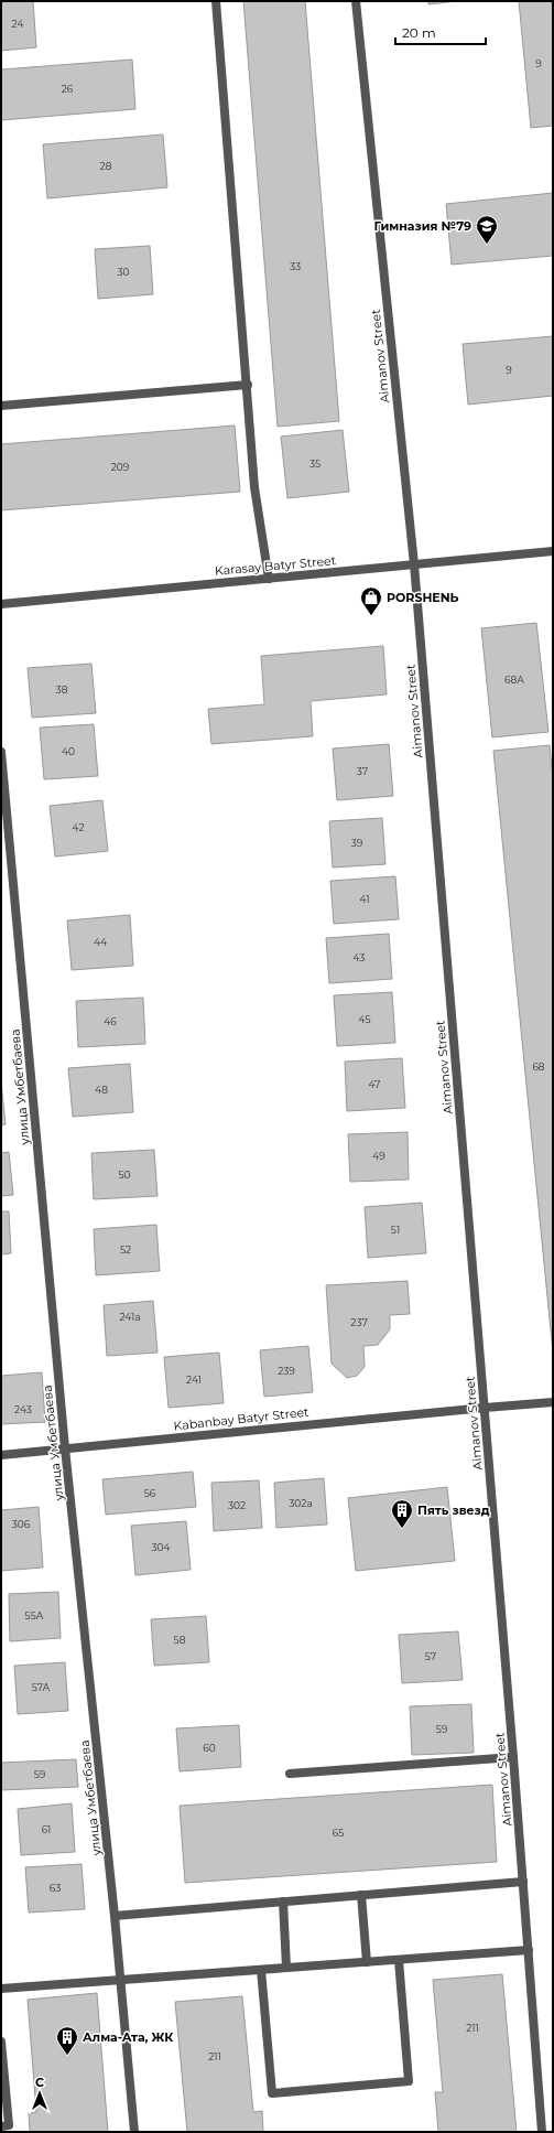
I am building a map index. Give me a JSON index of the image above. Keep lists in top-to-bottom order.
{
  "streets": {
    "street": [
      "Aimanov Street",
      "Karasay Batyr Street",
      "улица Умбетбаева",
      "Kabanbay Batyr Street"
    ]
  },
  "crossings": [
    ["Aimanov Street", "Karasay Batyr Street"],
    ["Aimanov Street", "Kabanbay Batyr Street"],
    ["улица Умбетбаева", "Kabanbay Batyr Street"]
  ],
  "places": {
    "school or university": ["Гимназия №79"],
    "shop": ["PORSHENЬ"],
    "building": ["Пять звезд", "Алма-Ата, ЖК"]
  },
  "house_numbers": [
    "24",
    "9",
    "26",
    "28",
    "33",
    "30",
    "9",
    "35",
    "209",
    "68А",
    "38",
    "40",
    "37",
    "42",
    "39",
    "41",
    "44",
    "43",
    "45",
    "46",
    "68",
    "47",
    "48",
    "49",
    "50",
    "51",
    "52",
    "241а",
    "237",
    "239",
    "241",
    "243",
    "56",
    "302а",
    "302",
    "306",
    "304",
    "55А",
    "58",
    "57",
    "57А",
    "59",
    "60",
    "59",
    "61",
    "65",
    "63",
    "211",
    "211"
  ],
  "scale_bar": "20 m",
  "north": "top"
}
